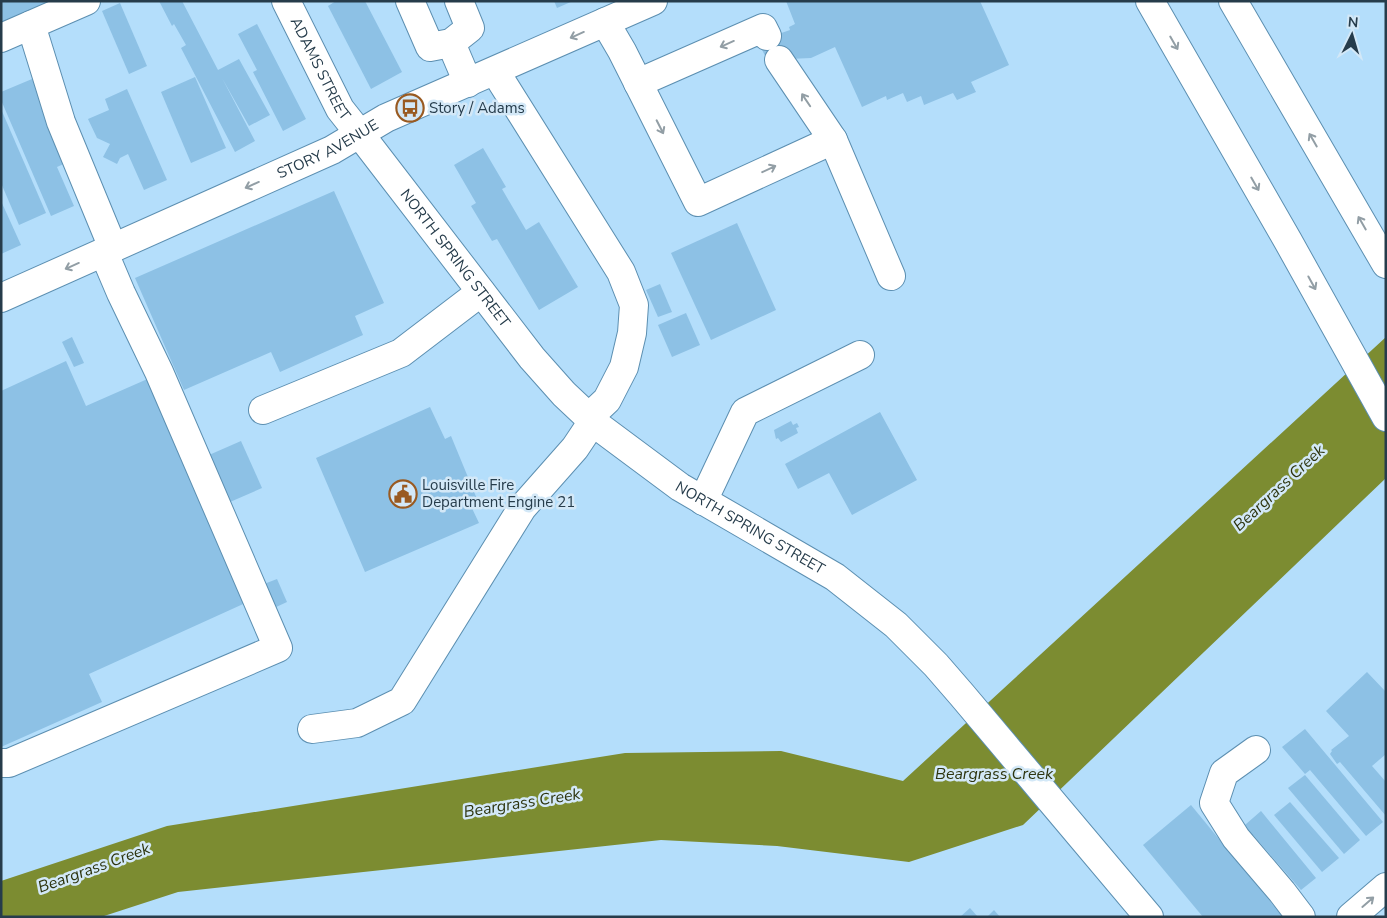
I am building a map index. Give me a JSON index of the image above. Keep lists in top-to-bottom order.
{
  "streets": {
    "main road": ["ADAMS STREET", "STORY AVENUE", "NORTH SPRING STREET"]
  },
  "crossings": [
    ["ADAMS STREET", "STORY AVENUE"],
    ["ADAMS STREET", "NORTH SPRING STREET"],
    ["STORY AVENUE", "NORTH SPRING STREET"]
  ],
  "water": ["Beargrass Creek"],
  "places": {
    "bus stop": ["Story / Adams"],
    "public building": ["Louisville Fire Department Engine 21"]
  },
  "north": "top"
}
